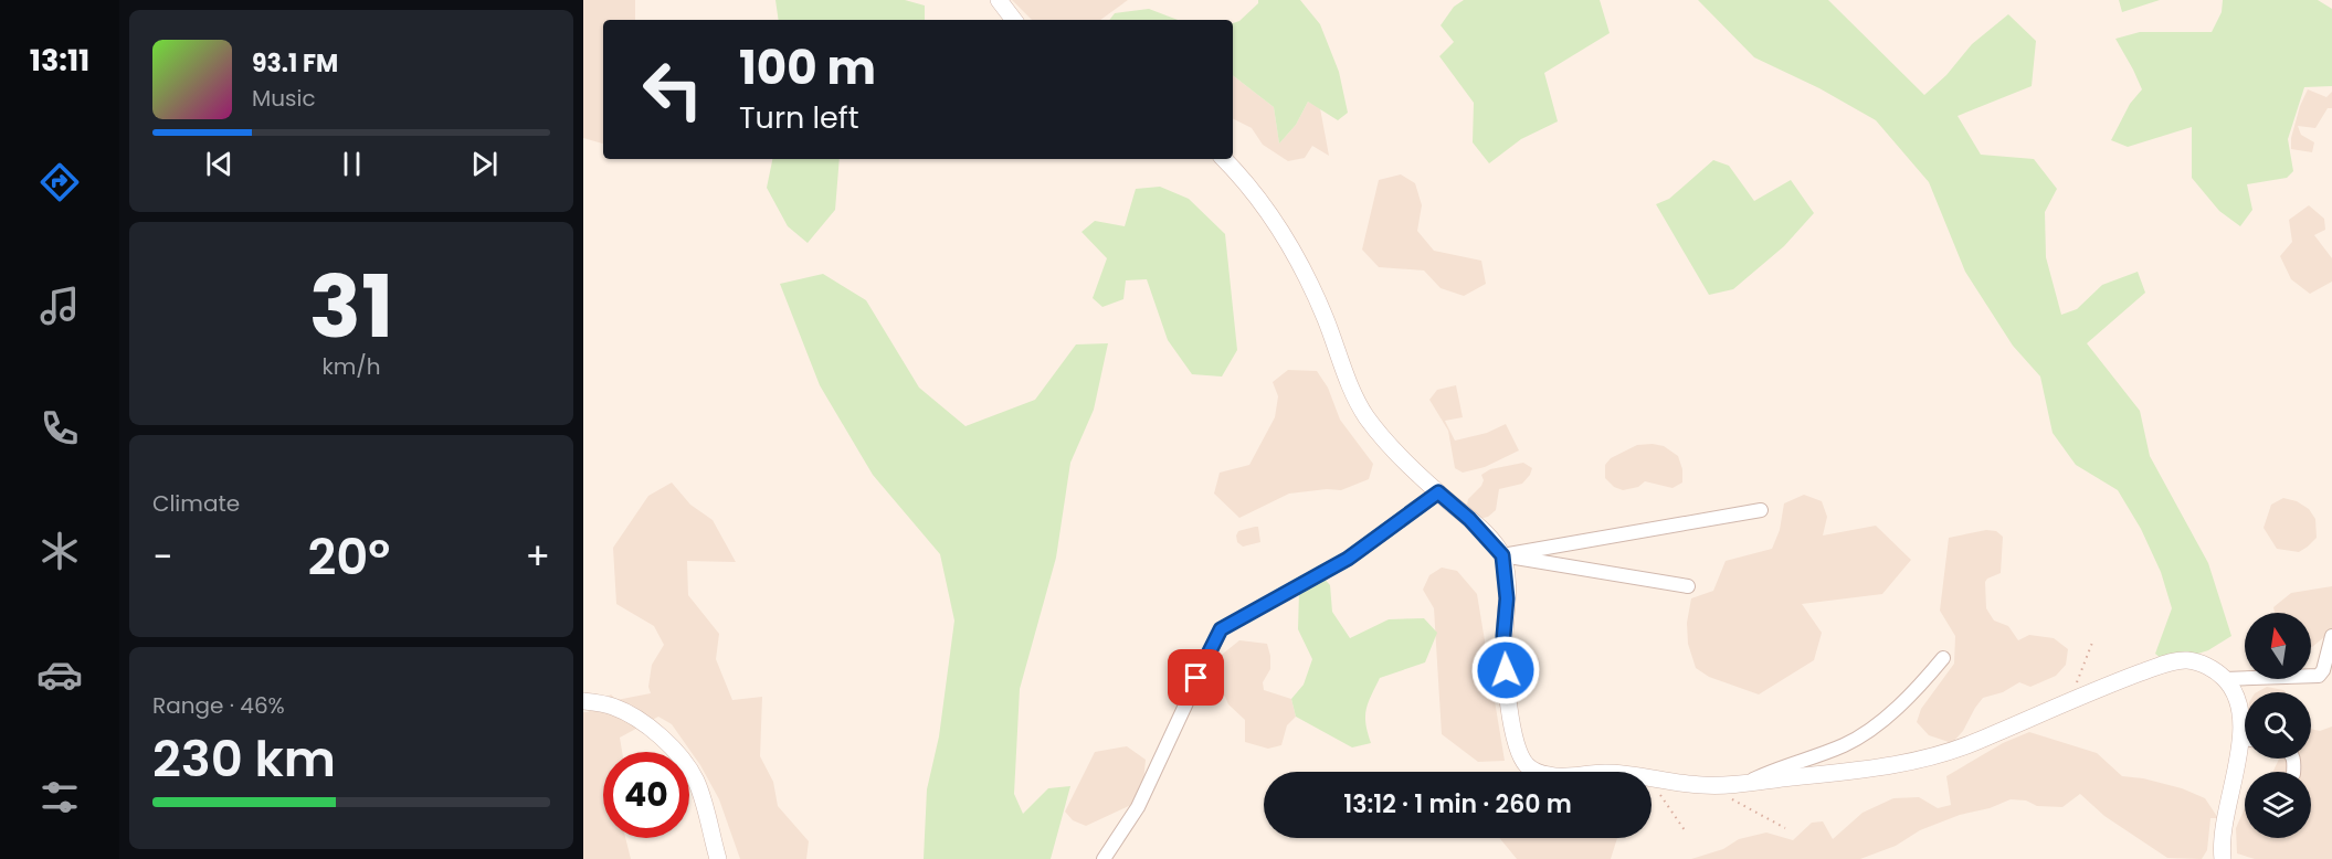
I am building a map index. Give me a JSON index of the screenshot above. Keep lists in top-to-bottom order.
{
  "north": "top",
  "page": {
    "tabs": "13:11",
    "turn": ["100 m", "Turn left"],
    "song": ["93.1 FM", "Music"],
    "tile": [
      ["31", "km/h"],
      "Climate",
      ["Range · 46%", "230 km"]
    ],
    "heat": ["−", "20°", "+"],
    "limit": "40",
    "trip": "13:12 · 1 min · 260 m"
  }
}
